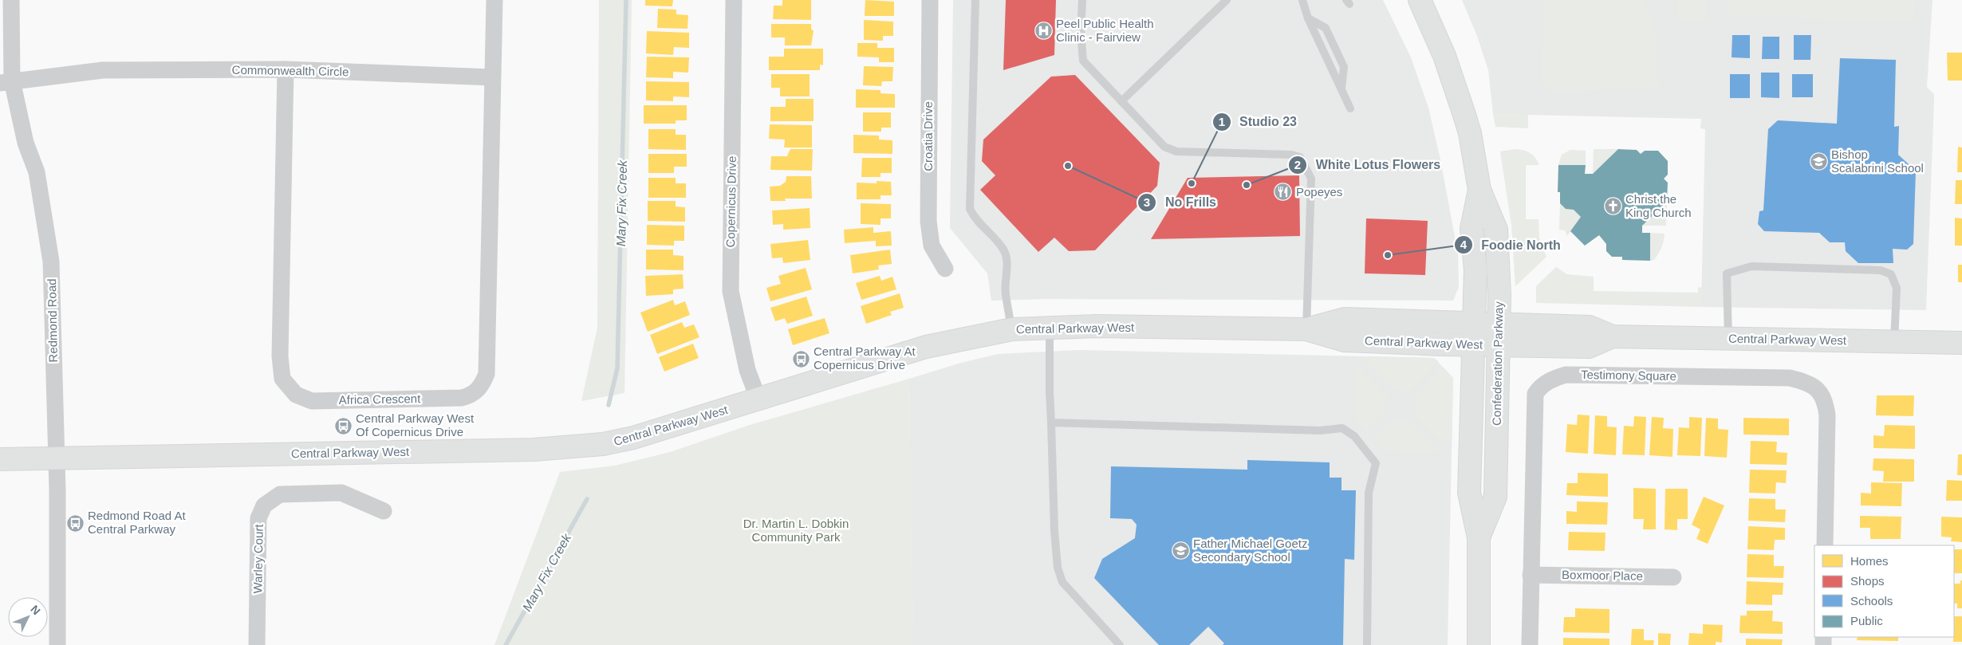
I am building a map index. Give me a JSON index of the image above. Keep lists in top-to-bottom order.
{
  "streets": {
    "street": [
      "Commonwealth Circle",
      "Croatia Drive",
      "Copernicus Drive",
      "Redmond Road",
      "Central Parkway West",
      "Confederation Parkway",
      "Testimony Square",
      "Africa Crescent",
      "Warley Court",
      "Boxmoor Place"
    ]
  },
  "crossings": [
    ["Commonwealth Circle", "Redmond Road"],
    ["Commonwealth Circle", "Africa Crescent"],
    ["Copernicus Drive", "Central Parkway West"],
    ["Redmond Road", "Central Parkway West"],
    ["Central Parkway West", "Confederation Parkway"],
    ["Testimony Square", "Boxmoor Place"]
  ],
  "water": ["Mary Fix Creek"],
  "parks": ["Dr. Martin L. Dobkin Community Park"],
  "places": {
    "hospital": ["Peel Public Health Clinic - Fairview"],
    "school or university": ["Bishop Scalabrini School", "Father Michael Goetz Secondary School"],
    "other": [
      "No Frills",
      "Studio 23",
      "White Lotus Flowers",
      "Foodie North"
    ],
    "restaurant": ["Popeyes"],
    "church": ["Christ the King Church"],
    "bus stop": ["Central Parkway At Copernicus Drive", "Central Parkway West Of Copernicus Drive", "Redmond Road At Central Parkway"]
  },
  "legend": [
    "Homes",
    "Shops",
    "Schools",
    "Public"
  ],
  "north": "top right"
}
